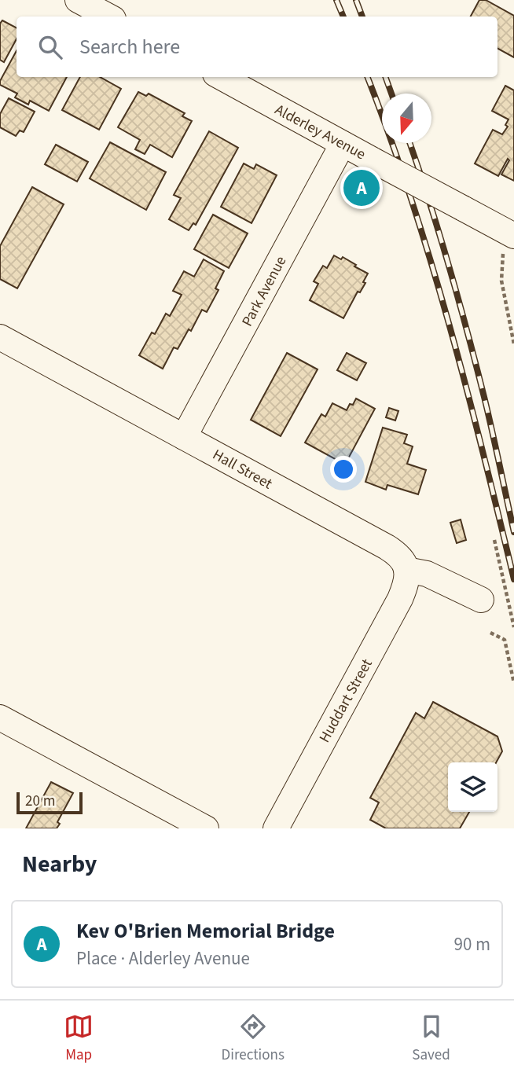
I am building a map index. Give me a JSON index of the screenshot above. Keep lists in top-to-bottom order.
{
  "streets": {
    "street": [
      "Alderley Avenue",
      "Park Avenue",
      "Hall Street",
      "Huddart Street"
    ]
  },
  "crossings": [
    ["Alderley Avenue", "Park Avenue"],
    ["Park Avenue", "Hall Street"],
    ["Hall Street", "Huddart Street"]
  ],
  "scale_bar": "20 m",
  "north": "bottom",
  "page": {
    "search": "Search here",
    "pins": "A",
    "scale": "20 m",
    "heading": "Nearby",
    "list": [
      {
        "mark": "A",
        "name": "Kev O'Brien Memorial Bridge",
        "note": "Place · Alderley Avenue",
        "value": "90 m"
      }
    ],
    "nav": ["Map", "Directions", "Saved"]
  }
}
